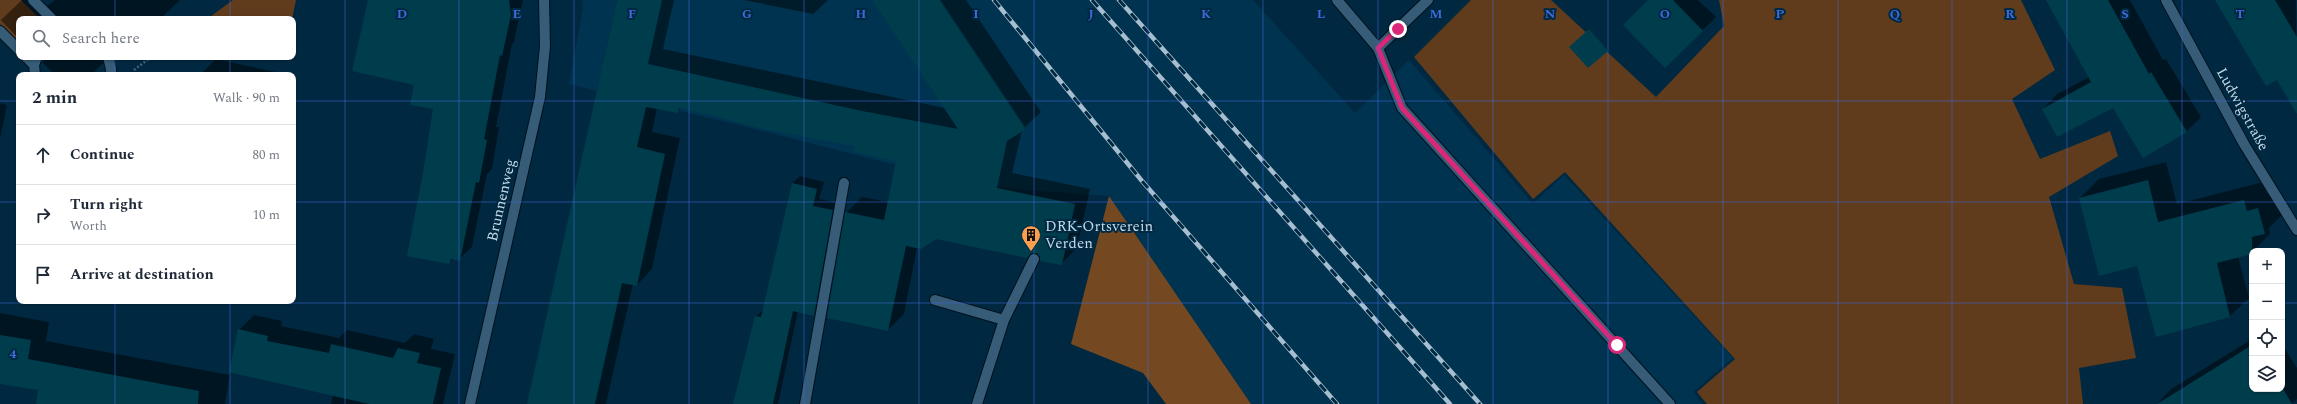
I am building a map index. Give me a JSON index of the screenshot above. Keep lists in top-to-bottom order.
{
  "streets": {
    "street": ["Ludwigstraße", "Brunnenweg"]
  },
  "places": {
    "building": ["DRK-Ortsverein Verden"]
  },
  "page": {
    "search": "Search here",
    "heading": ["2 min", "Walk · 90 m"],
    "list": [
      ["Continue", "80 m"],
      ["Turn right", "Worth", "10 m"],
      "Arrive at destination"
    ],
    "map_buttons": ["+", "−"]
  },
  "grid": {
    "columns": [
      "D",
      "E",
      "F",
      "G",
      "H",
      "I",
      "J",
      "K",
      "L",
      "M",
      "N",
      "O",
      "P",
      "Q",
      "R",
      "S",
      "T"
    ],
    "rows": ["4"]
  }
}
